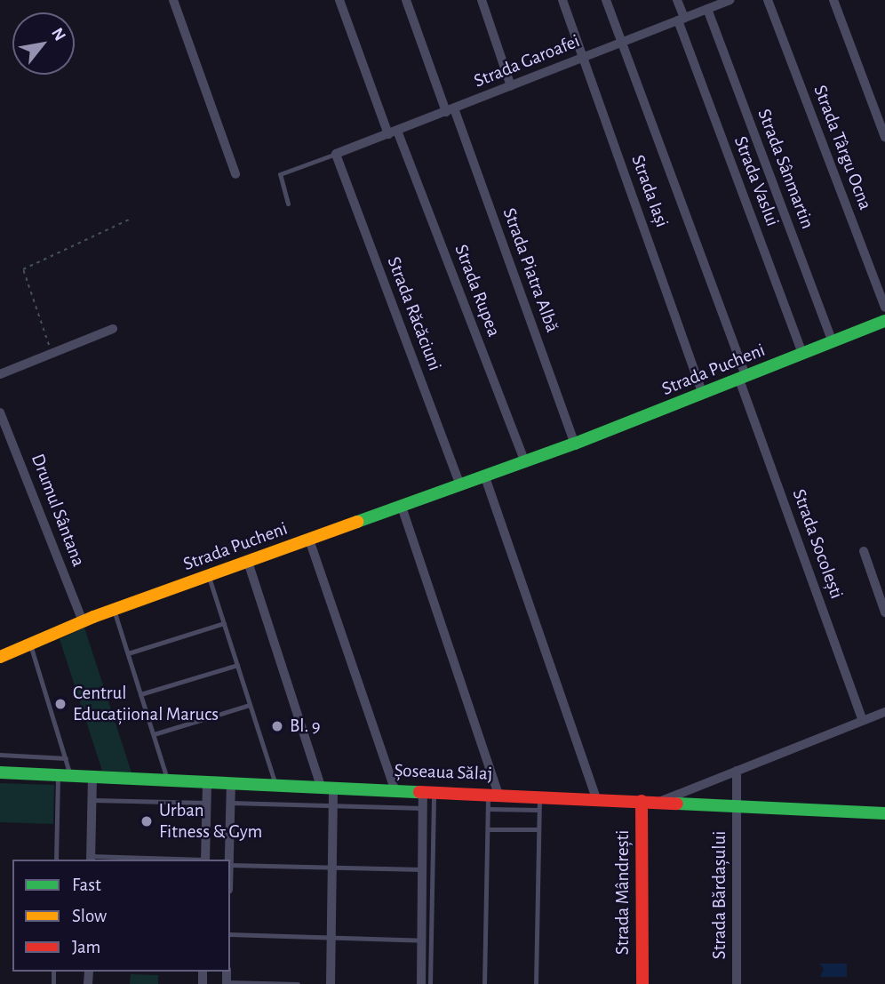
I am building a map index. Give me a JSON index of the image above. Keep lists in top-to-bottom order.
{
  "streets": {
    "street": [
      "Strada Garoafei",
      "Strada Târgu Ocna",
      "Strada Sânmartin",
      "Strada Vaslui",
      "Strada Iași",
      "Strada Piatra Albă",
      "Strada Rupea",
      "Strada Răcăciuni",
      "Strada Pucheni",
      "Drumul Sântana",
      "Strada Socolești",
      "Șoseaua Sălaj",
      "Strada Mândrești",
      "Strada Bărdașului"
    ]
  },
  "crossings": [
    ["Strada Garoafei", "Strada Sânmartin"],
    ["Strada Garoafei", "Strada Vaslui"],
    ["Strada Garoafei", "Strada Iași"],
    ["Strada Garoafei", "Strada Piatra Albă"],
    ["Strada Garoafei", "Strada Rupea"],
    ["Strada Garoafei", "Strada Răcăciuni"],
    ["Strada Garoafei", "Strada Socolești"],
    ["Strada Sânmartin", "Strada Pucheni"],
    ["Strada Vaslui", "Strada Pucheni"],
    ["Strada Iași", "Strada Pucheni"],
    ["Strada Piatra Albă", "Strada Pucheni"],
    ["Strada Rupea", "Strada Pucheni"],
    ["Strada Răcăciuni", "Strada Pucheni"],
    ["Strada Pucheni", "Drumul Sântana"],
    ["Strada Pucheni", "Strada Socolești"],
    ["Șoseaua Sălaj", "Strada Mândrești"],
    ["Șoseaua Sălaj", "Strada Bărdașului"]
  ],
  "places": ["Centrul Educațiional Marucs", "Bl. 9", "Urban Fitness & Gym"],
  "legend": ["Fast", "Slow", "Jam"],
  "north": "top right"
}
